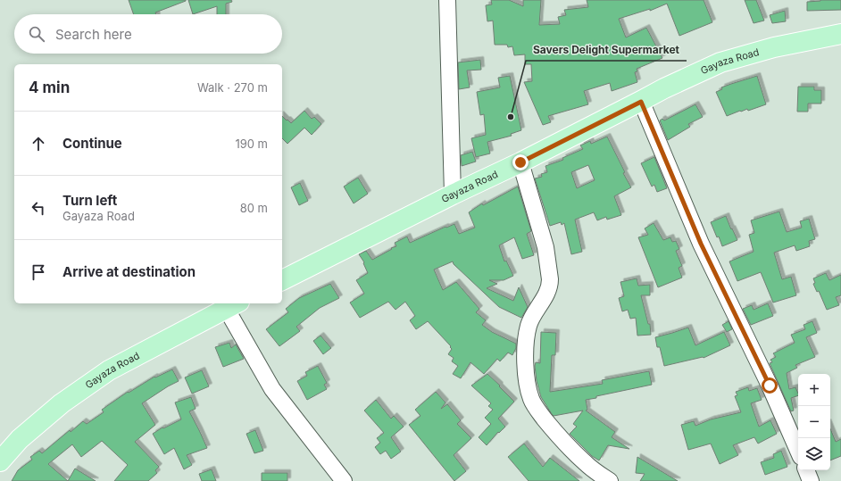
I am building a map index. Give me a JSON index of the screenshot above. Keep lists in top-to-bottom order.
{
  "streets": {
    "main road": ["Gayaza Road"]
  },
  "places": ["Savers Delight Supermarket"],
  "page": {
    "search": "Search here",
    "heading": ["4 min", "Walk · 270 m"],
    "list": [
      ["Continue", "190 m"],
      ["Turn left", "Gayaza Road", "80 m"],
      "Arrive at destination"
    ],
    "map_buttons": ["+", "−"]
  }
}
